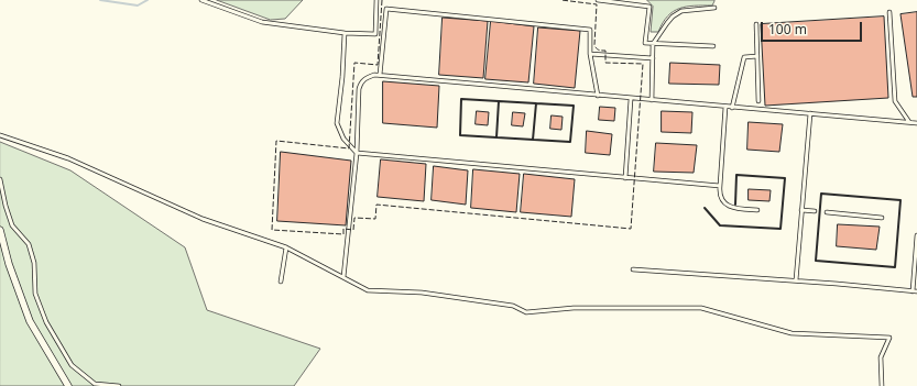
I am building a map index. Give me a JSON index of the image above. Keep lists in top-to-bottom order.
{
  "scale_bar": "100 m"
}
